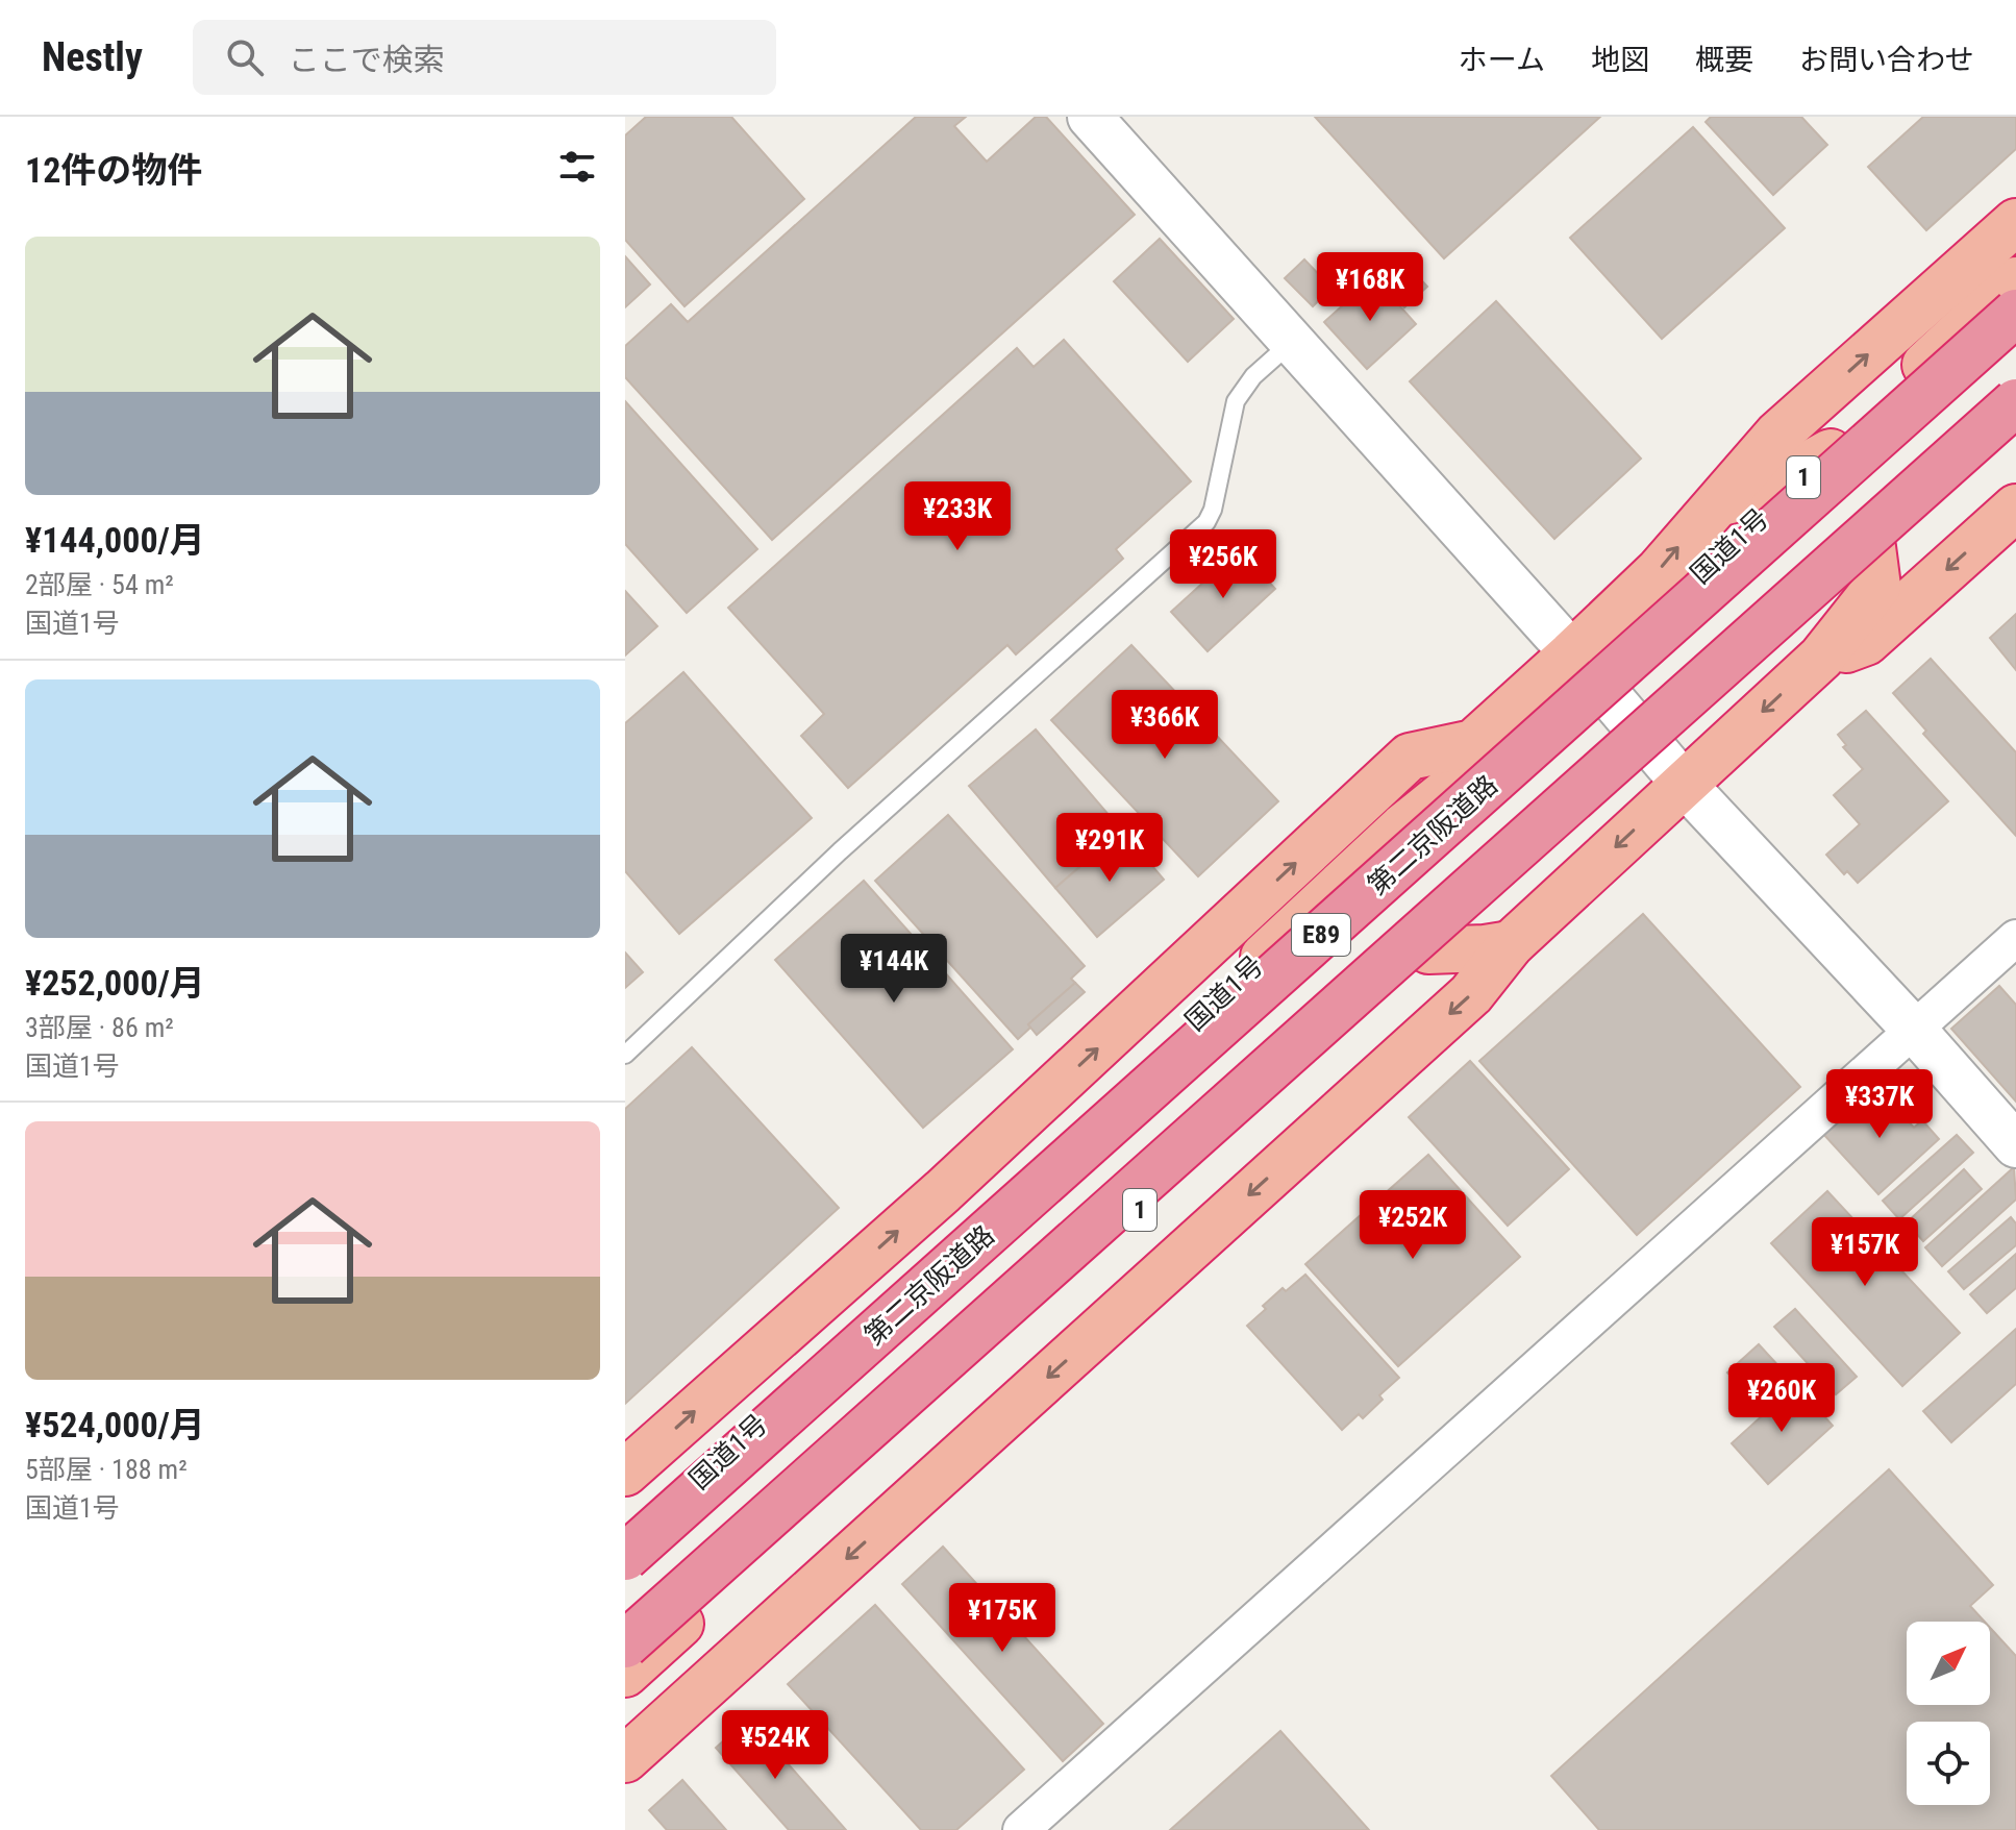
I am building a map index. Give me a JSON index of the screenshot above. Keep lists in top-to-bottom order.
{
  "streets": {
    "highway": [
      "1",
      "国道1号",
      "第二京阪道路",
      "E89"
    ]
  },
  "north": "top right",
  "page": {
    "header": "Nestly",
    "search": "ここで検索",
    "nav": [
      "ホーム",
      "地図",
      "概要",
      "お問い合わせ"
    ],
    "heading": "12件の物件",
    "list": [
      {
        "name": "¥144,000/月",
        "note": "2部屋 · 54 m² · 国道1号"
      },
      {
        "name": "¥252,000/月",
        "note": "3部屋 · 86 m² · 国道1号"
      },
      {
        "name": "¥524,000/月",
        "note": "5部屋 · 188 m² · 国道1号"
      }
    ],
    "price": [
      "¥168K",
      "¥233K",
      "¥256K",
      "¥366K",
      "¥291K",
      "¥144K",
      "¥337K",
      "¥252K",
      "¥157K",
      "¥260K",
      "¥175K",
      "¥524K"
    ]
  }
}
